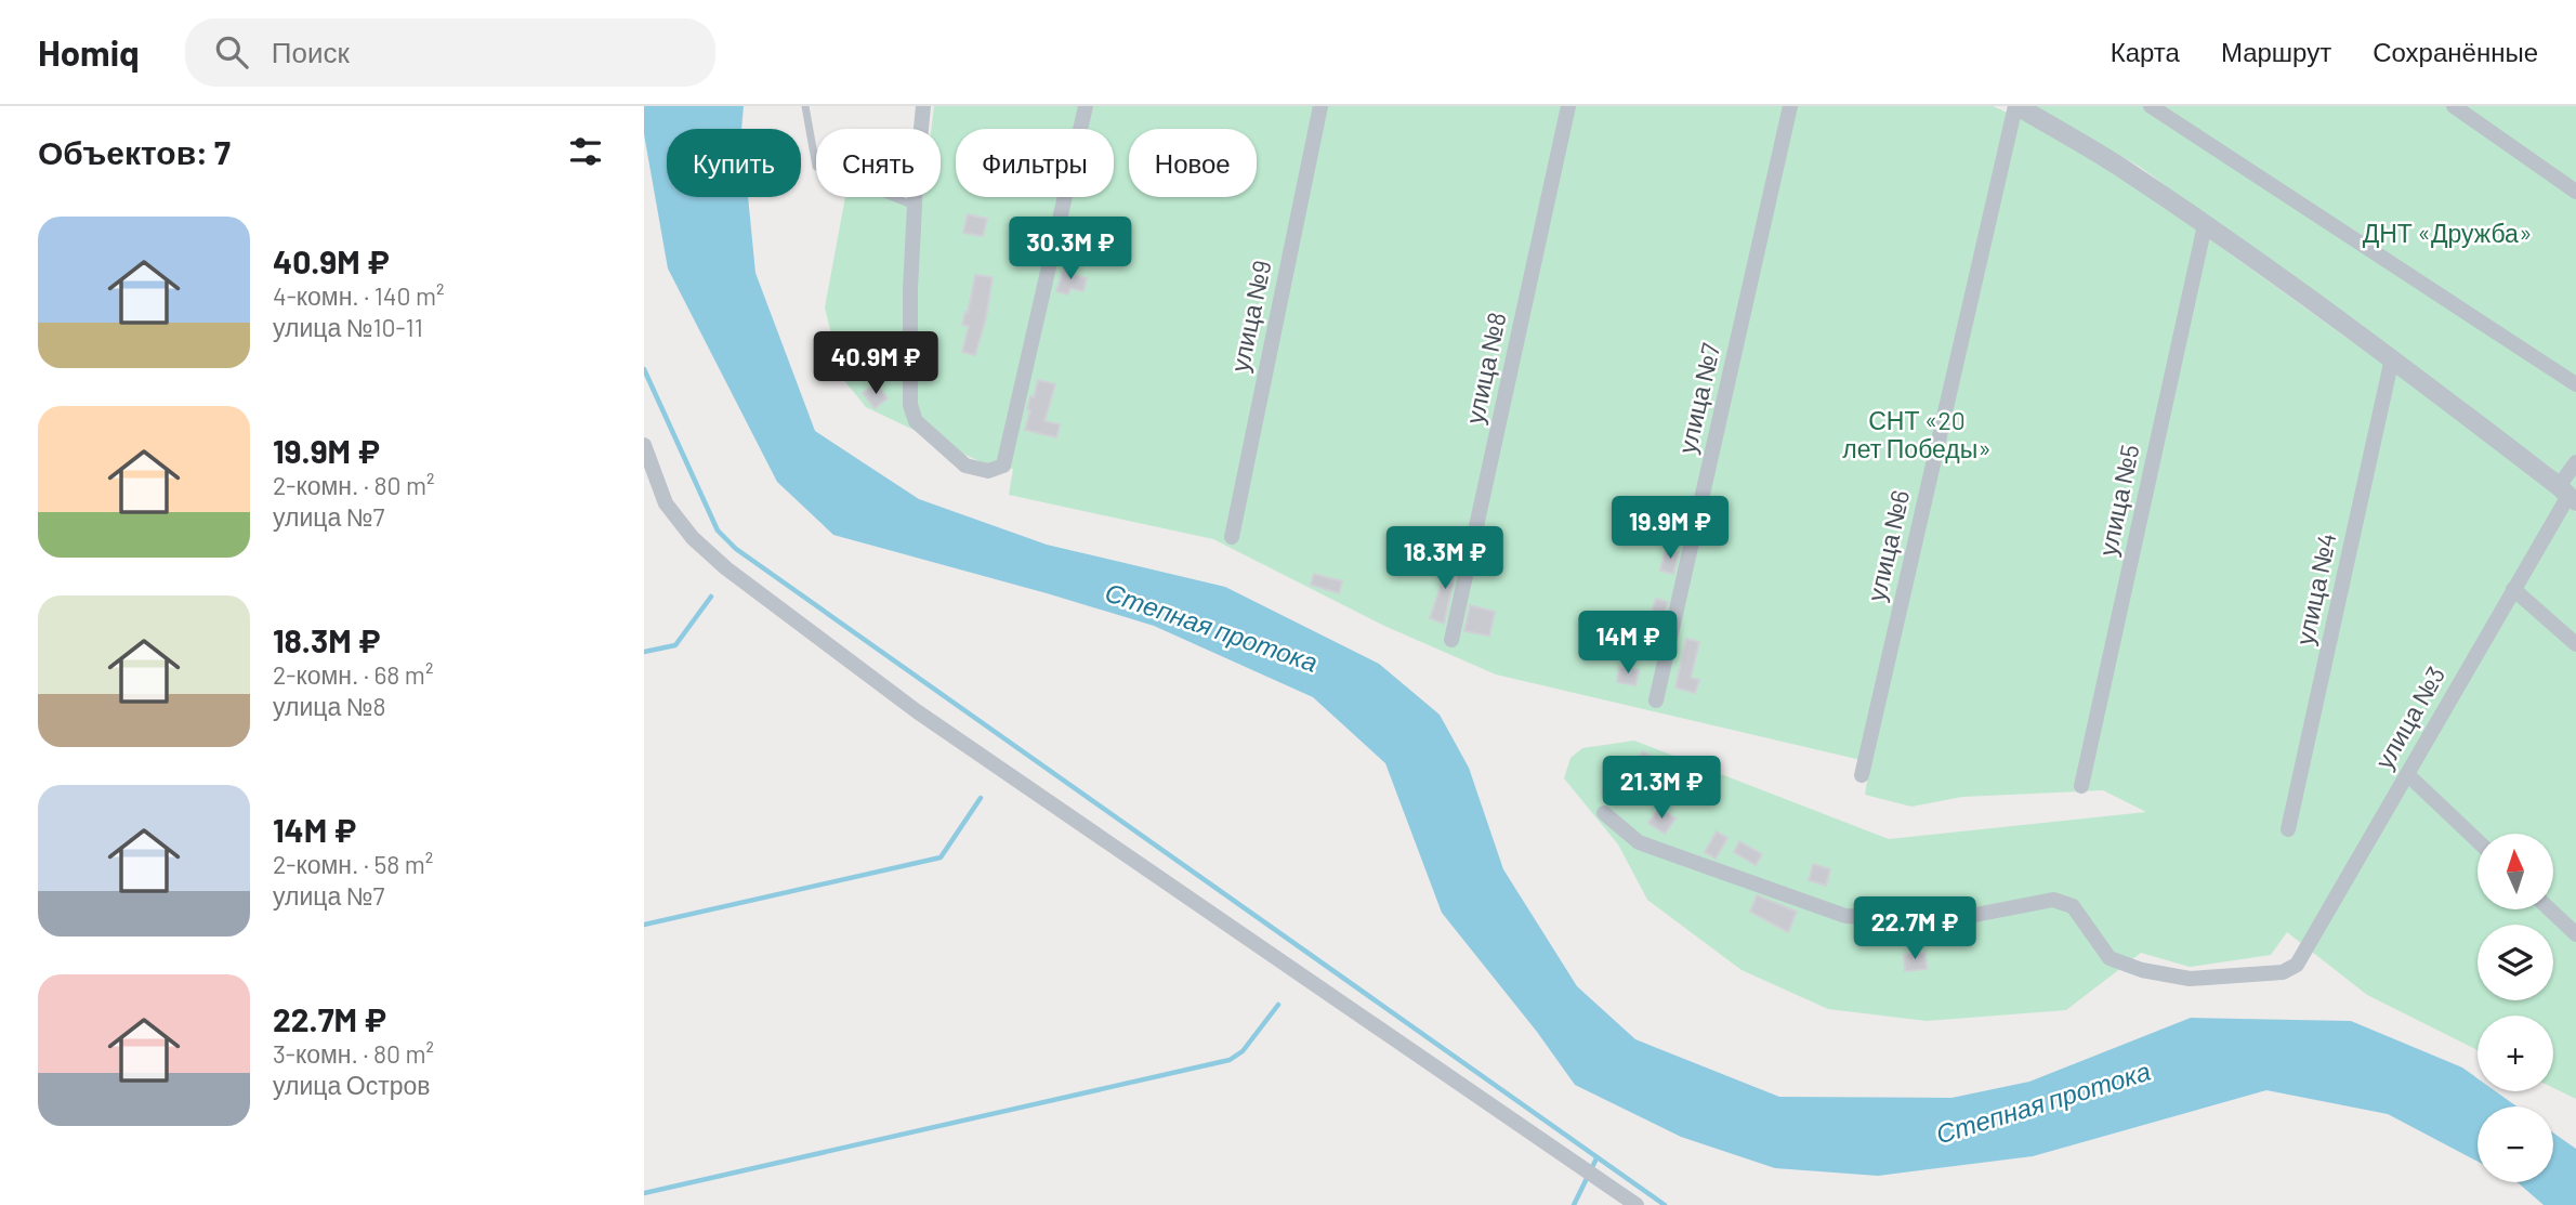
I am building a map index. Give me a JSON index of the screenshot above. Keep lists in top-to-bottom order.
{
  "streets": {
    "street": [
      "улица №9",
      "улица №8",
      "улица №7",
      "улица №5",
      "улица №6",
      "улица №4",
      "улица №3"
    ]
  },
  "water": ["Степная протока"],
  "parks": ["ДНТ «Дружба»", "СНТ «20 лет Победы»"],
  "north": "top",
  "page": {
    "header": "Homiq",
    "search": "Поиск",
    "nav": ["Карта", "Маршрут", "Сохранённые"],
    "heading": "Объектов: 7",
    "chip": [
      "Купить",
      "Снять",
      "Фильтры",
      "Новое"
    ],
    "list": [
      {
        "name": "40.9M ₽",
        "note": "4-комн. · 140 m² · улица №10-11"
      },
      {
        "name": "19.9M ₽",
        "note": "2-комн. · 80 m² · улица №7"
      },
      {
        "name": "18.3M ₽",
        "note": "2-комн. · 68 m² · улица №8"
      },
      {
        "name": "14M ₽",
        "note": "2-комн. · 58 m² · улица №7"
      },
      {
        "name": "22.7M ₽",
        "note": "3-комн. · 80 m² · улица Остров"
      }
    ],
    "price": [
      "30.3M ₽",
      "40.9M ₽",
      "19.9M ₽",
      "18.3M ₽",
      "14M ₽",
      "21.3M ₽",
      "22.7M ₽"
    ],
    "map_buttons": ["+", "−"]
  }
}
